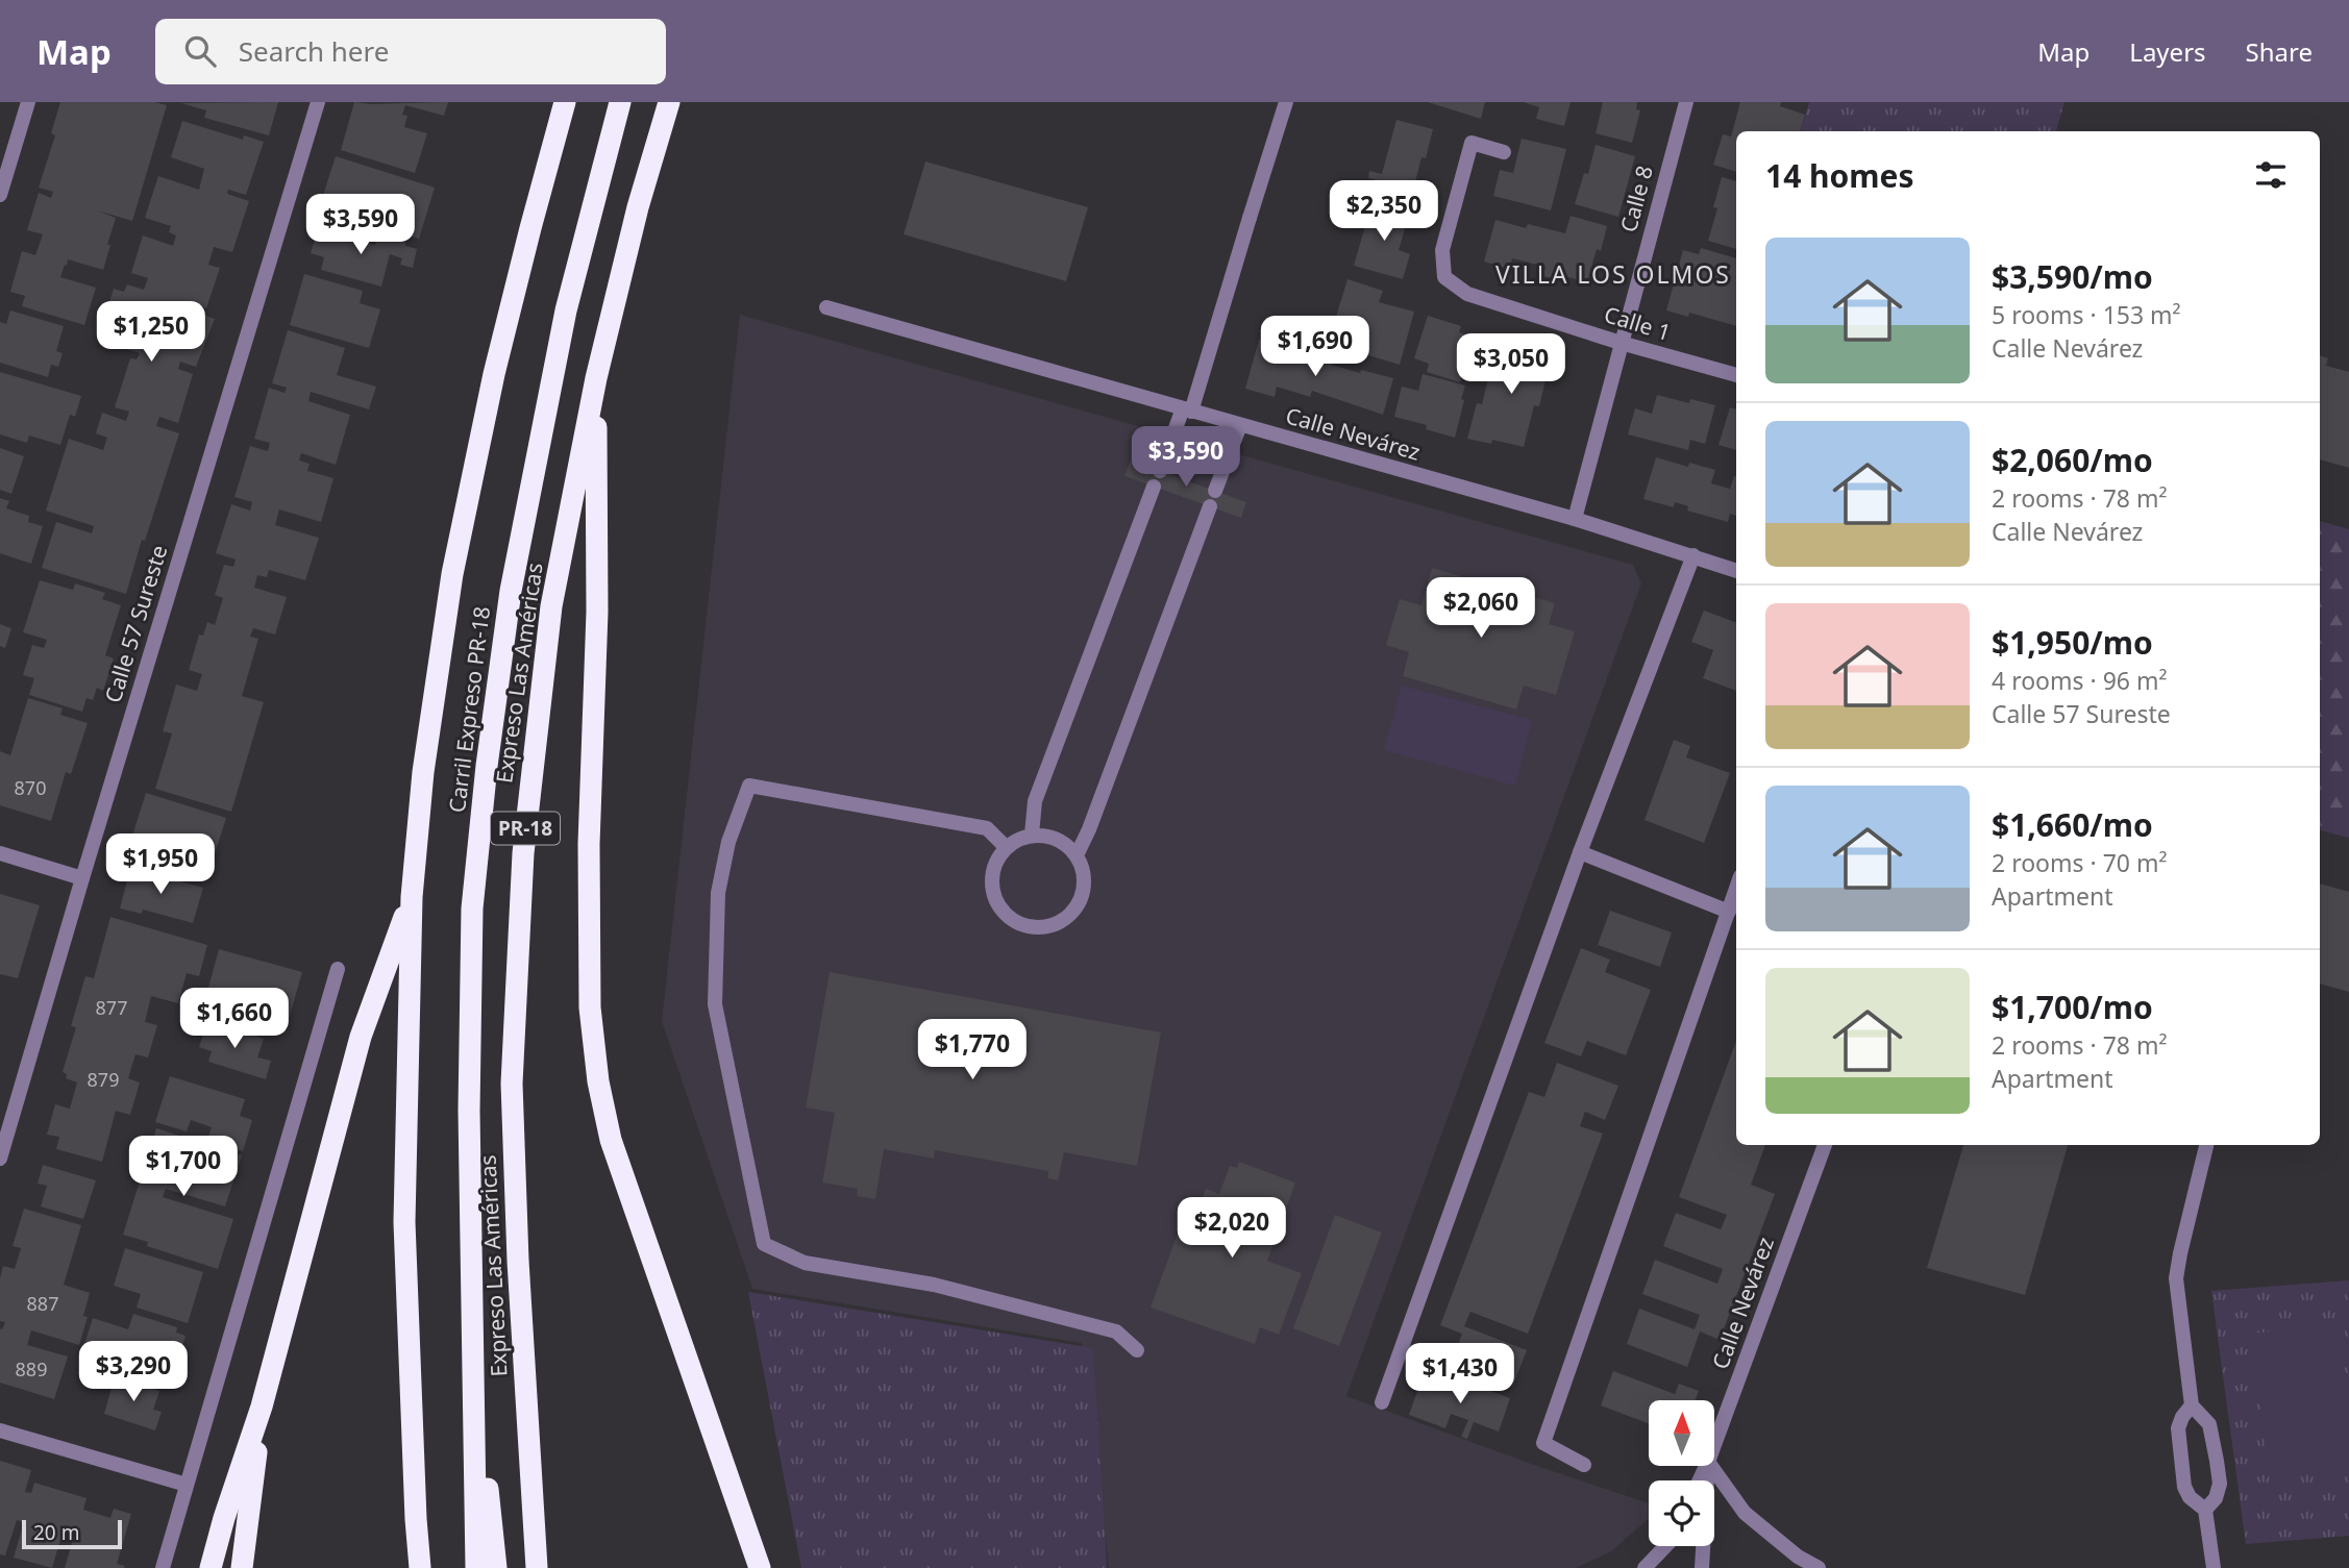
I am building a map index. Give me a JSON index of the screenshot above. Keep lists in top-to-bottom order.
{
  "streets": {
    "highway": ["Expreso Las Américas", "Carril Expreso PR-18", "PR-18"],
    "street": [
      "Calle 8",
      "Calle 1",
      "Calle Nevárez",
      "Calle 57 Sureste"
    ]
  },
  "crossings": [
    ["Calle 8", "Calle 1"],
    ["Calle 8", "Calle Nevárez"]
  ],
  "districts": ["VILLA LOS OLMOS"],
  "house_numbers": [
    "870",
    "877",
    "879",
    "887",
    "889"
  ],
  "scale_bar": "20 m",
  "north": "top",
  "page": {
    "header": "Map",
    "search": "Search here",
    "nav": ["Map", "Layers", "Share"],
    "heading": "14 homes",
    "price": [
      "$2,350",
      "$3,590",
      "$1,250",
      "$1,690",
      "$3,050",
      "$3,590",
      "$2,060",
      "$1,950",
      "$1,660",
      "$1,770",
      "$1,700",
      "$2,020",
      "$3,290",
      "$1,430"
    ],
    "list": [
      {
        "name": "$3,590/mo",
        "note": "5 rooms · 153 m² · Calle Nevárez"
      },
      {
        "name": "$2,060/mo",
        "note": "2 rooms · 78 m² · Calle Nevárez"
      },
      {
        "name": "$1,950/mo",
        "note": "4 rooms · 96 m² · Calle 57 Sureste"
      },
      {
        "name": "$1,660/mo",
        "note": "2 rooms · 70 m² · Apartment"
      },
      {
        "name": "$1,700/mo",
        "note": "2 rooms · 78 m² · Apartment"
      }
    ],
    "scale": "20 m"
  }
}
